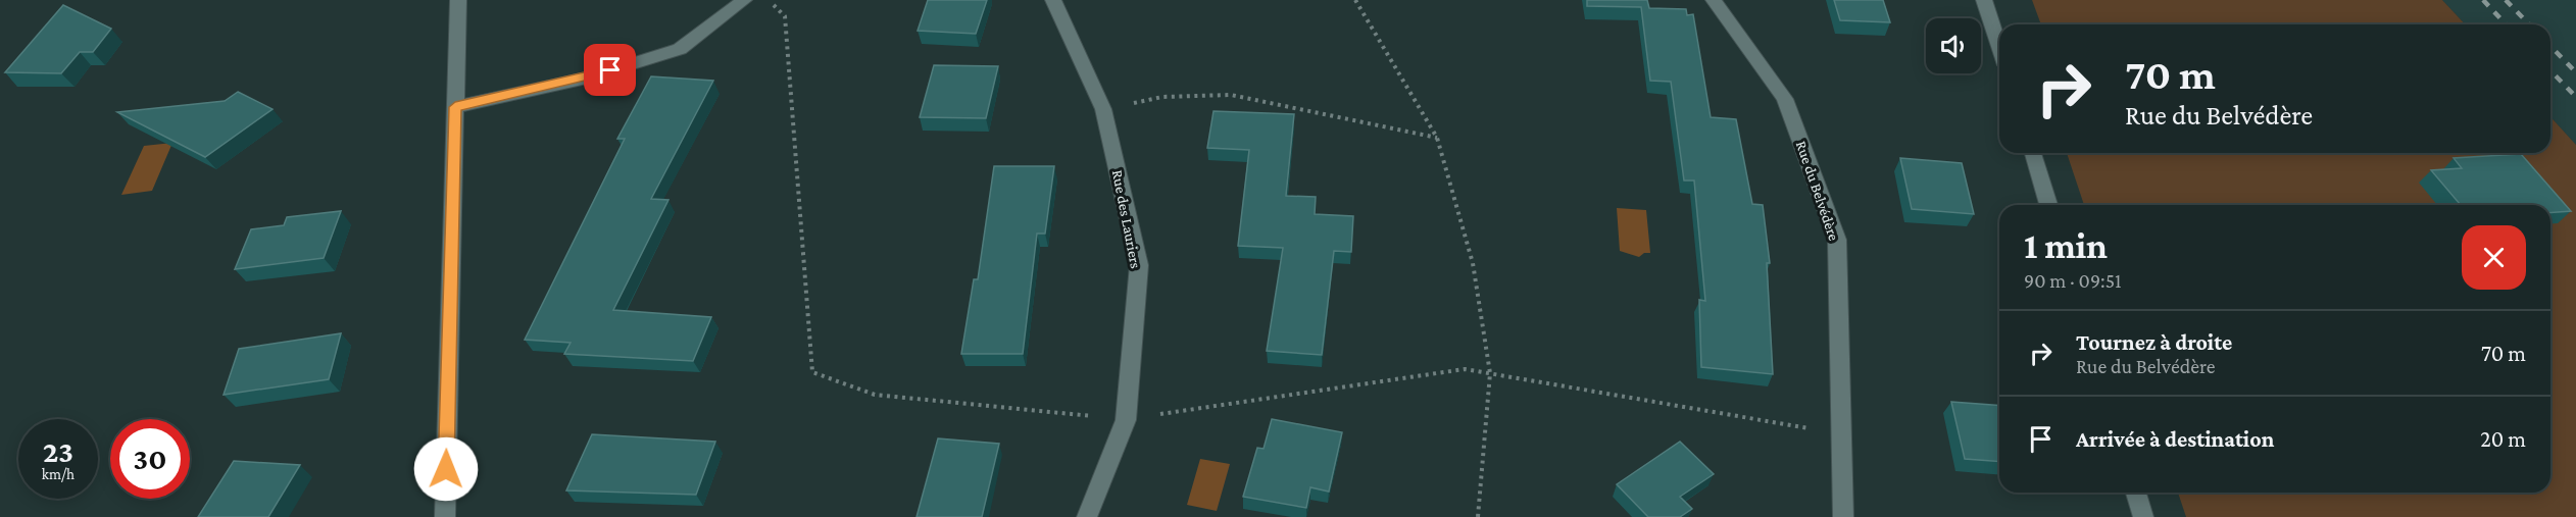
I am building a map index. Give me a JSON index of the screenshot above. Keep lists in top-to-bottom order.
{
  "streets": {
    "street": ["Rue du Belvédère", "Rue des Lauriers"]
  },
  "page": {
    "turn": ["70 m", "Rue du Belvédère"],
    "heading": ["1 min", "90 m · 09:51"],
    "list": [
      {
        "name": "Tournez à droite",
        "note": "Rue du Belvédère",
        "value": "70 m"
      },
      {
        "name": "Arrivée à destination",
        "value": "20 m"
      }
    ],
    "speed": "23 km/h",
    "limit": "30"
  }
}
